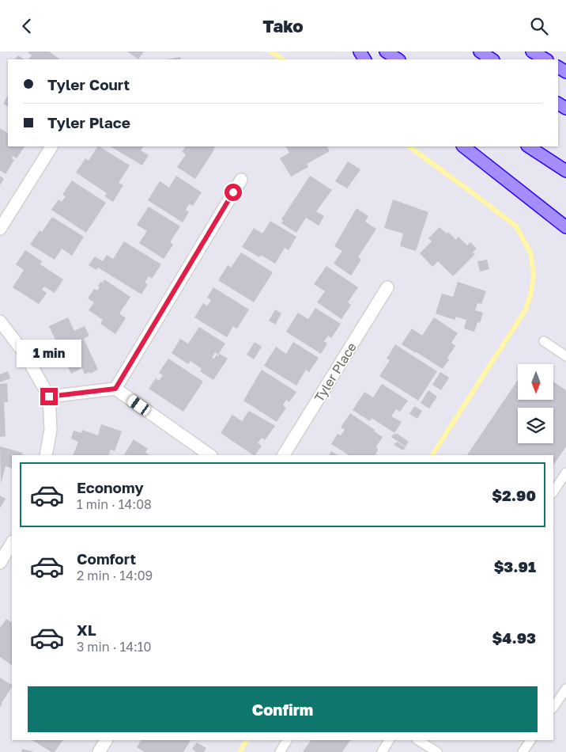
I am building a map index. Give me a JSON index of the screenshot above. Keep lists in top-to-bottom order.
{
  "streets": {
    "street": ["Tyler Place"]
  },
  "north": "bottom",
  "page": {
    "header": "Tako",
    "banner": ["Tyler Court", "Tyler Place"],
    "bubble": "1 min",
    "list": [
      {
        "name": "Economy",
        "note": "1 min · 14:08",
        "value": "$2.90"
      },
      {
        "name": "Comfort",
        "note": "2 min · 14:09",
        "value": "$3.91"
      },
      {
        "name": "XL",
        "note": "3 min · 14:10",
        "value": "$4.93"
      }
    ],
    "buttons": "Confirm"
  }
}
